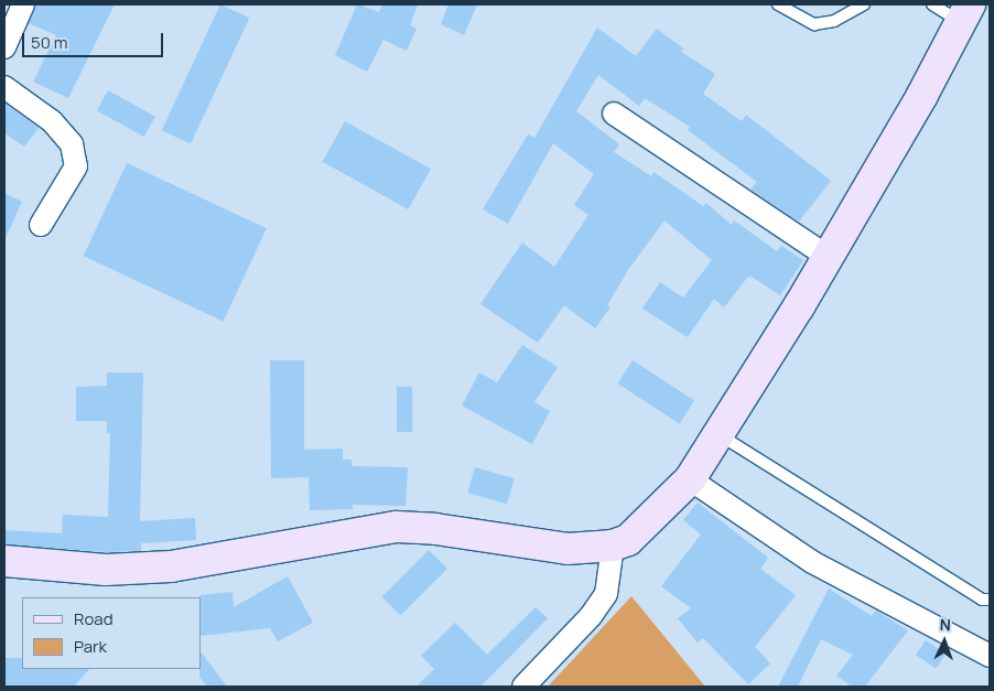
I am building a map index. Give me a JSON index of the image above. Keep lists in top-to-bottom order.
{
  "legend": ["Road", "Park"],
  "scale_bar": "50 m",
  "north": "top"
}
